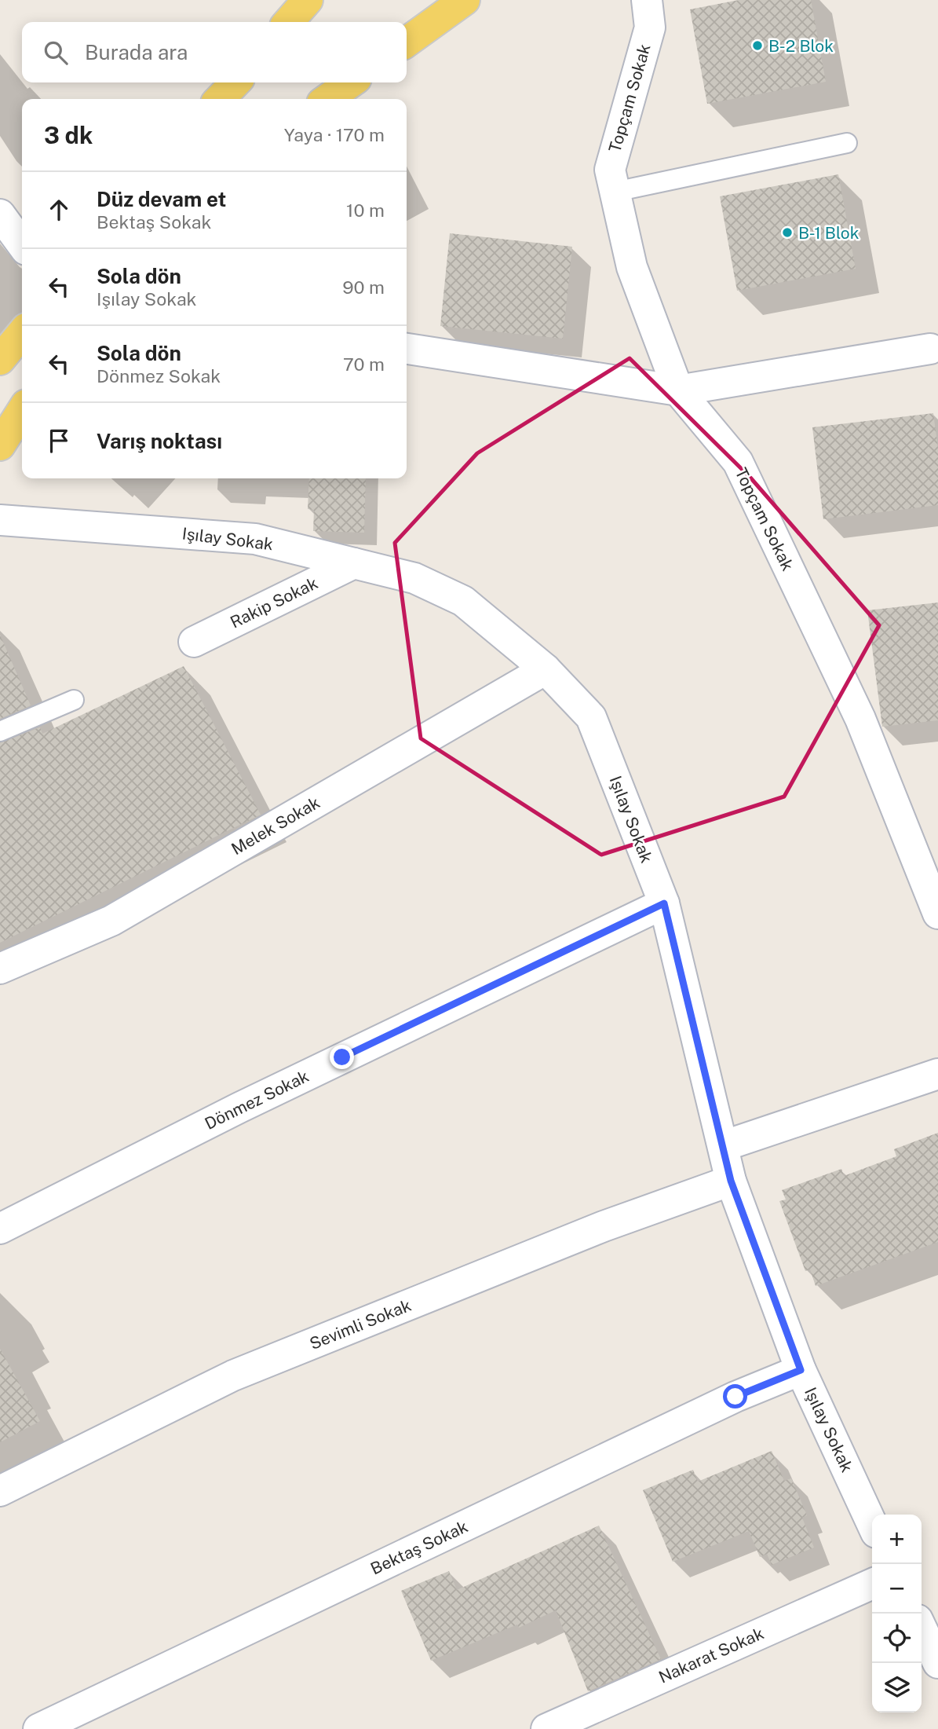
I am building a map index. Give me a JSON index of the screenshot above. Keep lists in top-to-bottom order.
{
  "streets": {
    "street": [
      "Topçam Sokak",
      "Işılay Sokak",
      "Rakip Sokak",
      "Melek Sokak",
      "Dönmez Sokak",
      "Sevimli Sokak",
      "Bektaş Sokak",
      "Nakarat Sokak"
    ]
  },
  "crossings": [
    ["Işılay Sokak", "Rakip Sokak"],
    ["Işılay Sokak", "Melek Sokak"],
    ["Işılay Sokak", "Dönmez Sokak"],
    ["Işılay Sokak", "Sevimli Sokak"],
    ["Işılay Sokak", "Bektaş Sokak"]
  ],
  "places": ["B-2 Blok", "B-1 Blok"],
  "page": {
    "search": "Burada ara",
    "heading": ["3 dk", "Yaya · 170 m"],
    "list": [
      ["Düz devam et", "Bektaş Sokak", "10 m"],
      ["Sola dön", "Işılay Sokak", "90 m"],
      ["Sola dön", "Dönmez Sokak", "70 m"],
      "Varış noktası"
    ],
    "map_buttons": ["+", "−"]
  }
}
